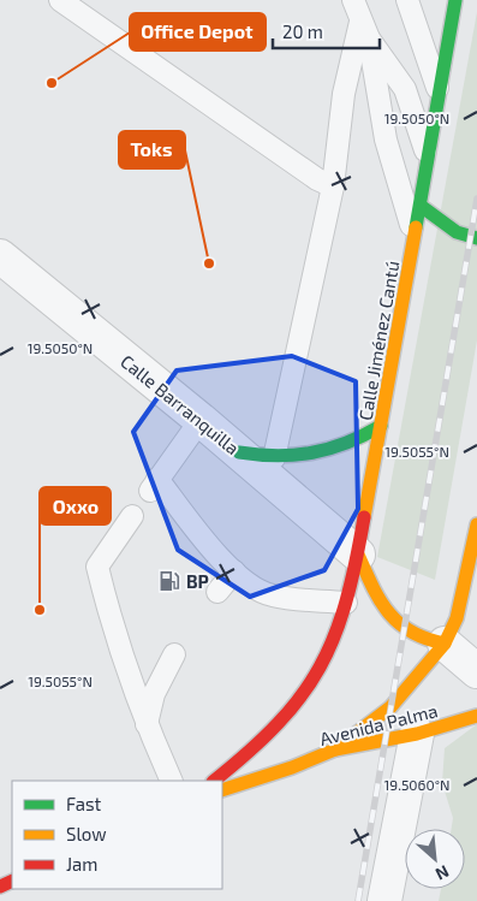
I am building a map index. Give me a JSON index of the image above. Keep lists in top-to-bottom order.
{
  "streets": {
    "main road": ["Calle Jiménez Cantú", "Avenida Palma"],
    "street": ["Calle Barranquilla"]
  },
  "crossings": [
    ["Calle Jiménez Cantú", "Calle Barranquilla"]
  ],
  "places": {
    "other": ["Office Depot", "Toks", "Oxxo"],
    "fuel station": ["BP"]
  },
  "legend": ["Fast", "Slow", "Jam"],
  "scale_bar": "20 m",
  "north": "bottom right",
  "coordinates": ["19.5050°N", "19.5055°N", "19.5060°N"]
}
